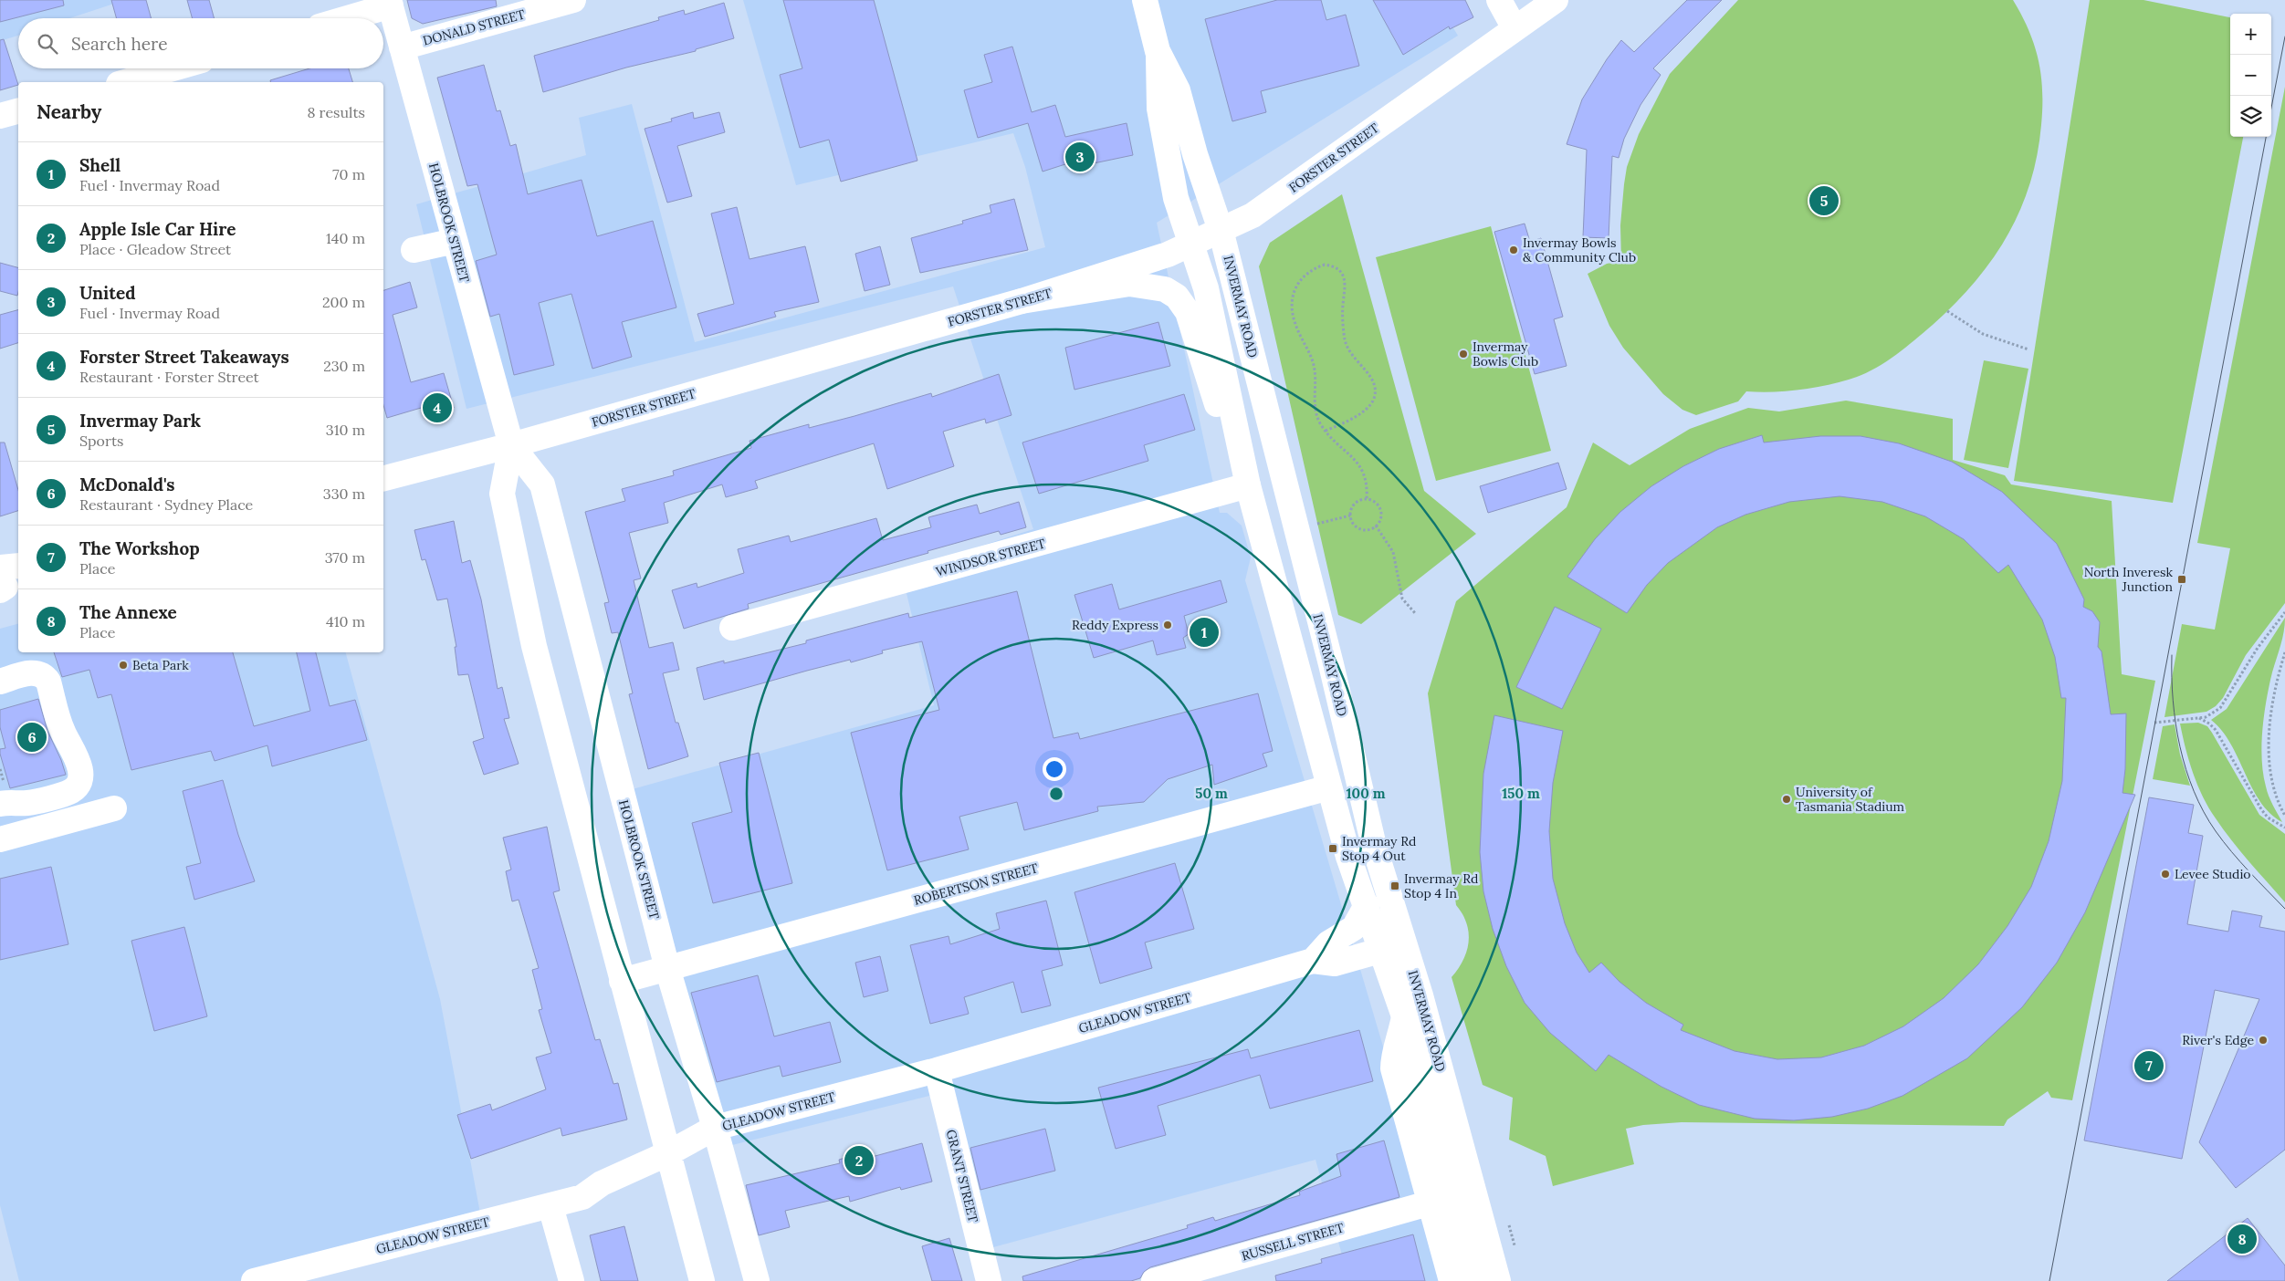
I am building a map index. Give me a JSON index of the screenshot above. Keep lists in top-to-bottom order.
{
  "streets": {
    "street": [
      "DONALD STREET",
      "FORSTER STREET",
      "HOLBROOK STREET",
      "INVERMAY ROAD",
      "WINDSOR STREET",
      "ROBERTSON STREET",
      "GLEADOW STREET",
      "GRANT STREET",
      "RUSSELL STREET"
    ]
  },
  "crossings": [
    ["DONALD STREET", "HOLBROOK STREET"],
    ["FORSTER STREET", "HOLBROOK STREET"],
    ["FORSTER STREET", "INVERMAY ROAD"],
    ["HOLBROOK STREET", "ROBERTSON STREET"],
    ["HOLBROOK STREET", "GLEADOW STREET"],
    ["INVERMAY ROAD", "WINDSOR STREET"],
    ["INVERMAY ROAD", "ROBERTSON STREET"],
    ["INVERMAY ROAD", "GLEADOW STREET"],
    ["GLEADOW STREET", "GRANT STREET"]
  ],
  "places": {
    "other": [
      "Invermay Bowls & Community Club",
      "Invermay Bowls Club",
      "Reddy Express",
      "Beta Park",
      "University of Tasmania Stadium",
      "Levee Studio",
      "River's Edge"
    ],
    "transit": ["North Inveresk Junction", "Invermay Rd Stop 4 Out", "Invermay Rd Stop 4 In"]
  },
  "page": {
    "map_buttons": ["+", "−"],
    "search": "Search here",
    "heading": ["Nearby", "8 results"],
    "pins": [
      "3",
      "5",
      "4",
      "1",
      "6",
      "7",
      "2",
      "8"
    ],
    "list": [
      {
        "mark": "1",
        "name": "Shell",
        "note": "Fuel · Invermay Road",
        "value": "70 m"
      },
      {
        "mark": "2",
        "name": "Apple Isle Car Hire",
        "note": "Place · Gleadow Street",
        "value": "140 m"
      },
      {
        "mark": "3",
        "name": "United",
        "note": "Fuel · Invermay Road",
        "value": "200 m"
      },
      {
        "mark": "4",
        "name": "Forster Street Takeaways",
        "note": "Restaurant · Forster Street",
        "value": "230 m"
      },
      {
        "mark": "5",
        "name": "Invermay Park",
        "note": "Sports",
        "value": "310 m"
      },
      {
        "mark": "6",
        "name": "McDonald's",
        "note": "Restaurant · Sydney Place",
        "value": "330 m"
      },
      {
        "mark": "7",
        "name": "The Workshop",
        "note": "Place",
        "value": "370 m"
      },
      {
        "mark": "8",
        "name": "The Annexe",
        "note": "Place",
        "value": "410 m"
      }
    ]
  },
  "rings": ["50 m", "100 m", "150 m"]
}
